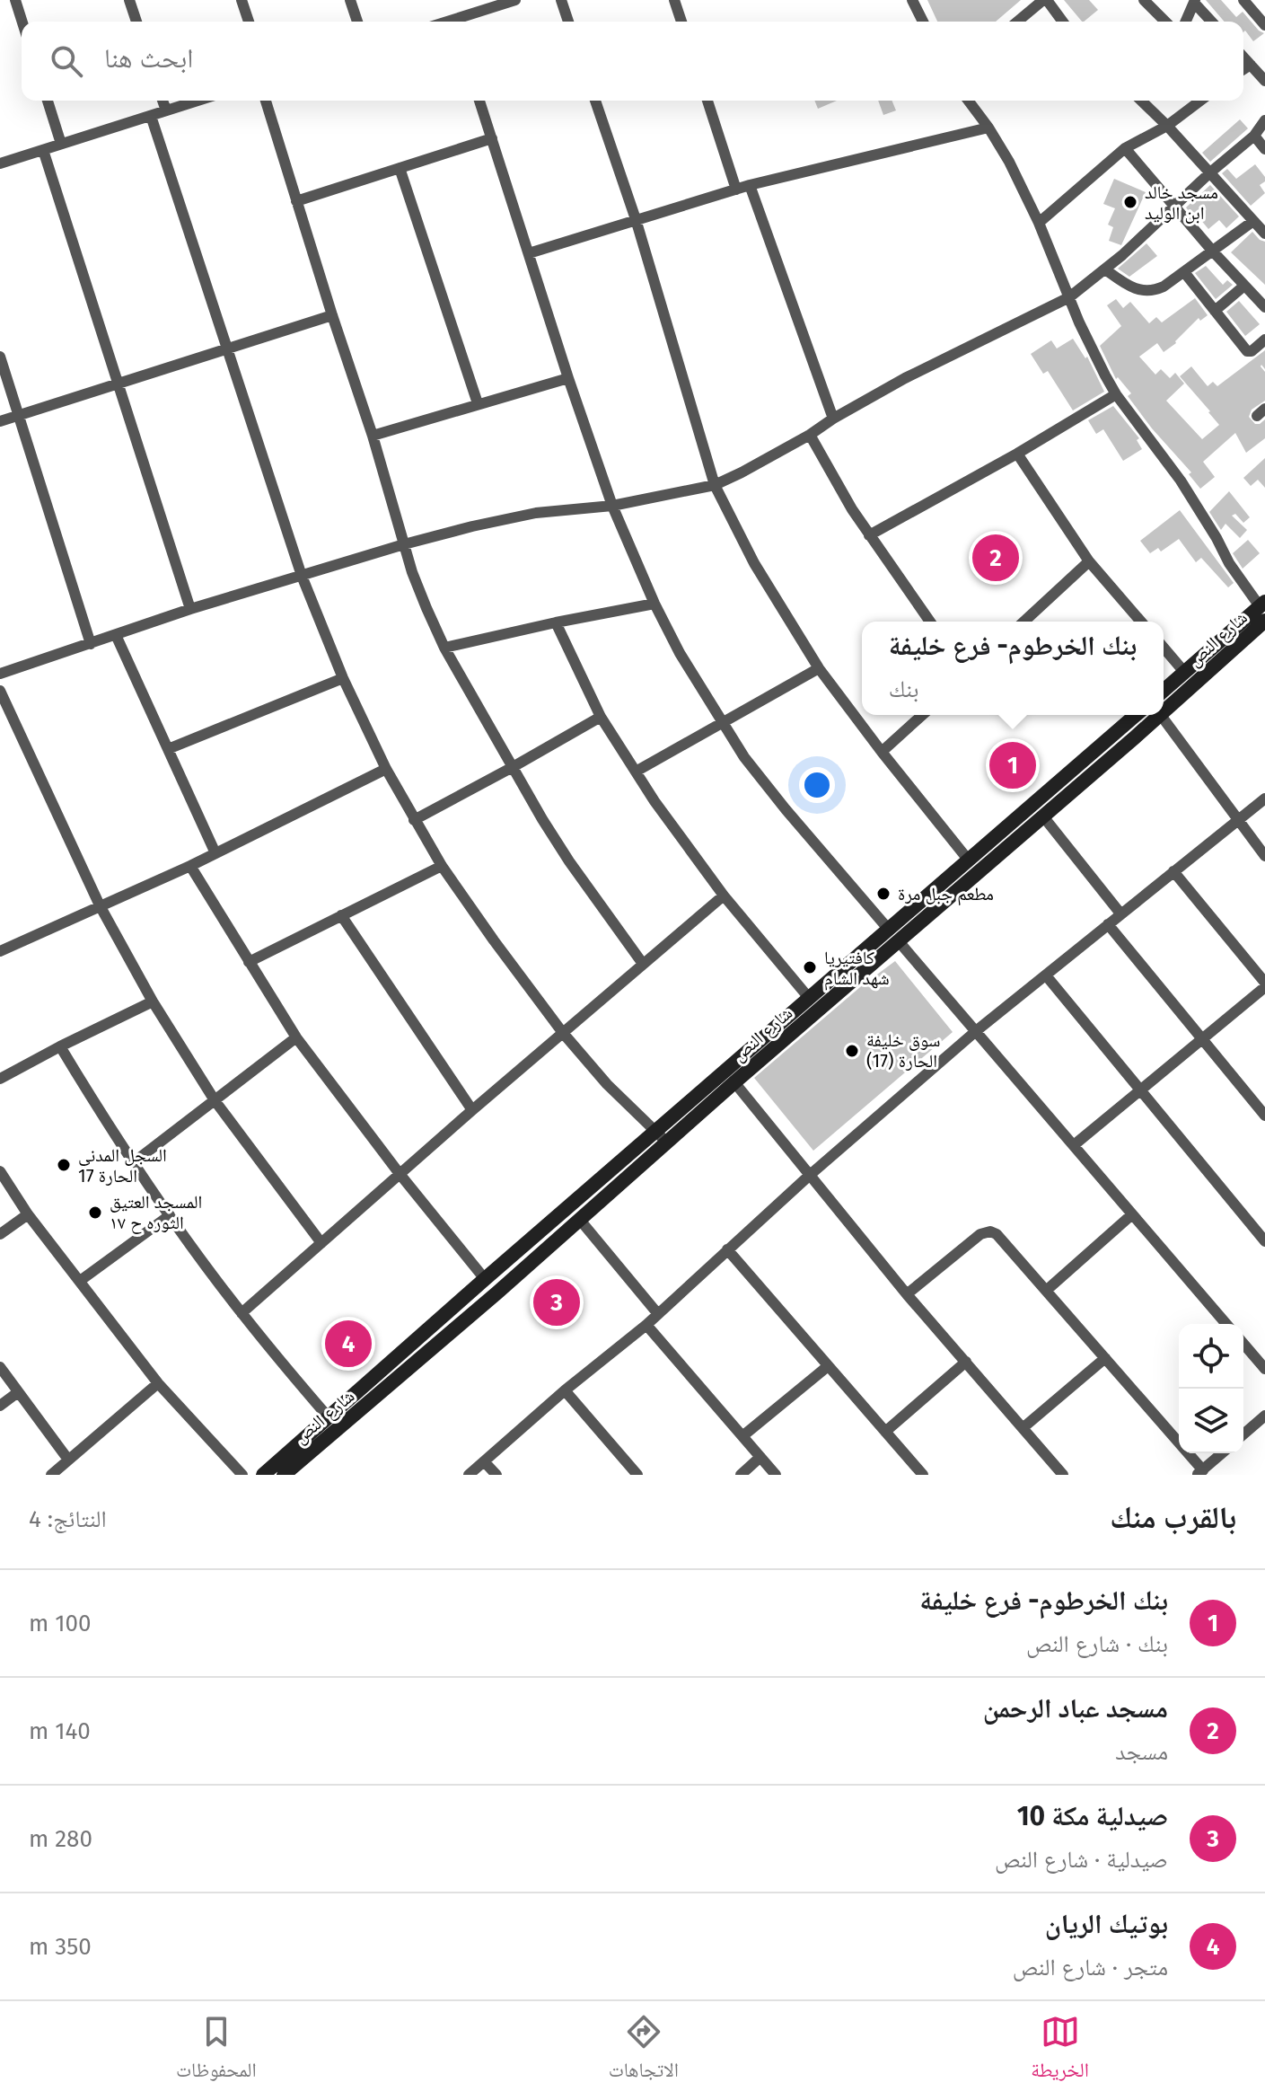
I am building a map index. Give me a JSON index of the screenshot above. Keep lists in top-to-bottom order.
{
  "streets": {
    "main road": ["شارع النص"]
  },
  "places": [
    "مسجد خالد ابن الوليد",
    "مطعم جبل مرة",
    "كافتيريا شهد الشام",
    "سوق خليفة الحارة (17)",
    "السجل المدني الحارة 17",
    "المسجد العتيق الثوره ح ١٧"
  ],
  "page": {
    "search": "ابحث هنا",
    "pins": [
      "2",
      "1",
      "3",
      "4"
    ],
    "popup": ["بنك الخرطوم- فرع خليفة", "بنك"],
    "heading": ["بالقرب منك", "النتائج: 4"],
    "list": [
      {
        "mark": "1",
        "name": "بنك الخرطوم- فرع خليفة",
        "note": "بنك · شارع النص",
        "value": "100 m"
      },
      {
        "mark": "2",
        "name": "مسجد عباد الرحمن",
        "note": "مسجد",
        "value": "140 m"
      },
      {
        "mark": "3",
        "name": "صيدلية مكة 10",
        "note": "صيدلية · شارع النص",
        "value": "280 m"
      },
      {
        "mark": "4",
        "name": "بوتيك الريان",
        "note": "متجر · شارع النص",
        "value": "350 m"
      }
    ],
    "nav": ["الخريطة", "الاتجاهات", "المحفوظات"]
  }
}
